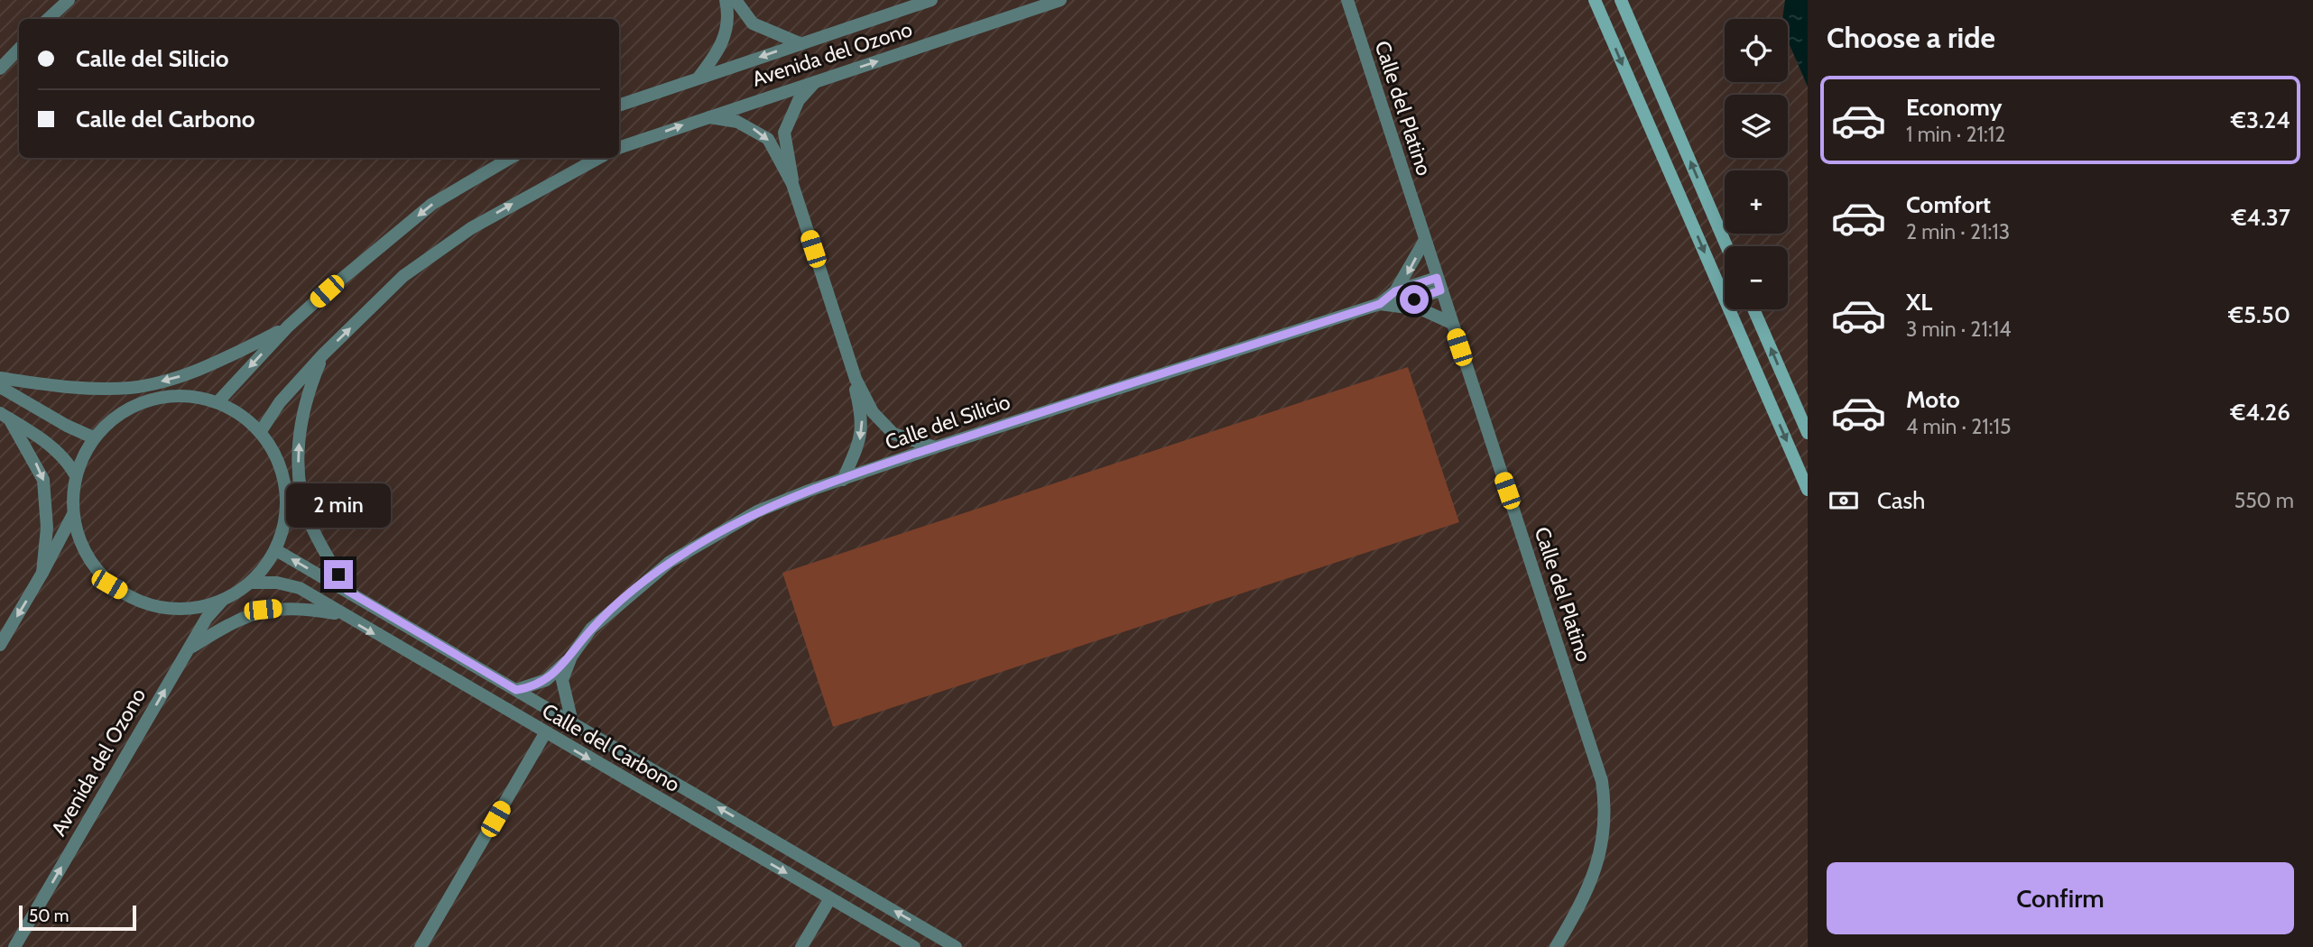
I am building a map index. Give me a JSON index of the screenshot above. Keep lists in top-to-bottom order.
{
  "streets": {
    "street": [
      "Avenida del Ozono",
      "Calle del Platino",
      "Calle del Silicio",
      "Calle del Carbono"
    ]
  },
  "crossings": [
    ["Avenida del Ozono", "Calle del Carbono"],
    ["Calle del Platino", "Calle del Silicio"],
    ["Calle del Silicio", "Calle del Carbono"]
  ],
  "scale_bar": "50 m",
  "page": {
    "heading": "Choose a ride",
    "map_buttons": ["+", "−"],
    "banner": ["Calle del Silicio", "Calle del Carbono"],
    "list": [
      {
        "name": "Economy",
        "note": "1 min · 21:12",
        "value": "€3.24"
      },
      {
        "name": "Comfort",
        "note": "2 min · 21:13",
        "value": "€4.37"
      },
      {
        "name": "XL",
        "note": "3 min · 21:14",
        "value": "€5.50"
      },
      {
        "name": "Moto",
        "note": "4 min · 21:15",
        "value": "€4.26"
      }
    ],
    "pay": ["Cash", "550 m"],
    "bubble": "2 min",
    "buttons": "Confirm",
    "scale": "50 m"
  }
}
